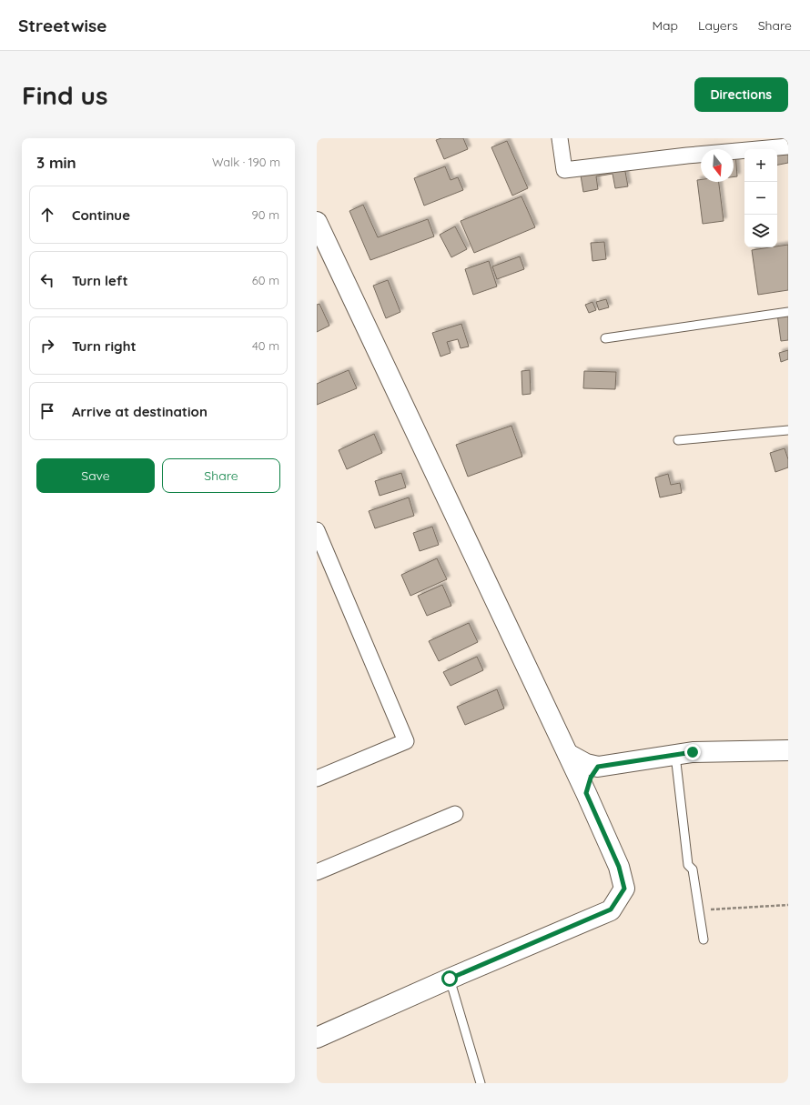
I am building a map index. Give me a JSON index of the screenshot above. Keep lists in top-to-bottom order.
{
  "north": "bottom",
  "page": {
    "header": "Streetwise",
    "nav": ["Map", "Layers", "Share"],
    "buttons": [
      "Directions",
      ["Save", "Share"]
    ],
    "title": "Find us",
    "heading": ["3 min", "Walk · 190 m"],
    "map_buttons": ["+", "−"],
    "list": [
      ["Continue", "90 m"],
      ["Turn left", "60 m"],
      ["Turn right", "40 m"],
      "Arrive at destination"
    ]
  }
}
